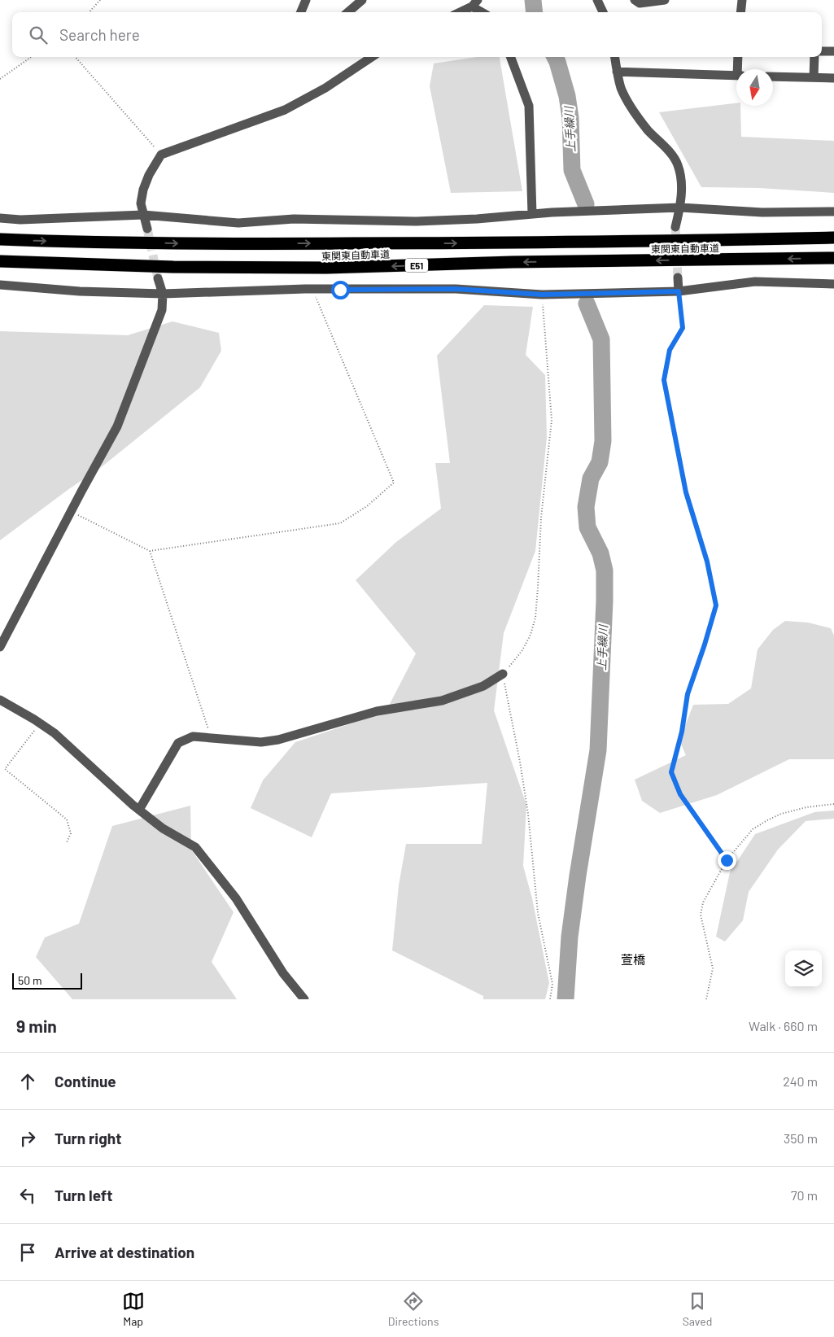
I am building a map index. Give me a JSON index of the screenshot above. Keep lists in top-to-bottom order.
{
  "streets": {
    "highway": ["東関東自動車道", "E51"]
  },
  "districts": ["萱橋"],
  "water": ["上手繰川"],
  "scale_bar": "50 m",
  "north": "bottom",
  "page": {
    "search": "Search here",
    "scale": "50 m",
    "heading": ["9 min", "Walk · 660 m"],
    "list": [
      ["Continue", "240 m"],
      ["Turn right", "350 m"],
      ["Turn left", "70 m"],
      "Arrive at destination"
    ],
    "nav": ["Map", "Directions", "Saved"]
  }
}
